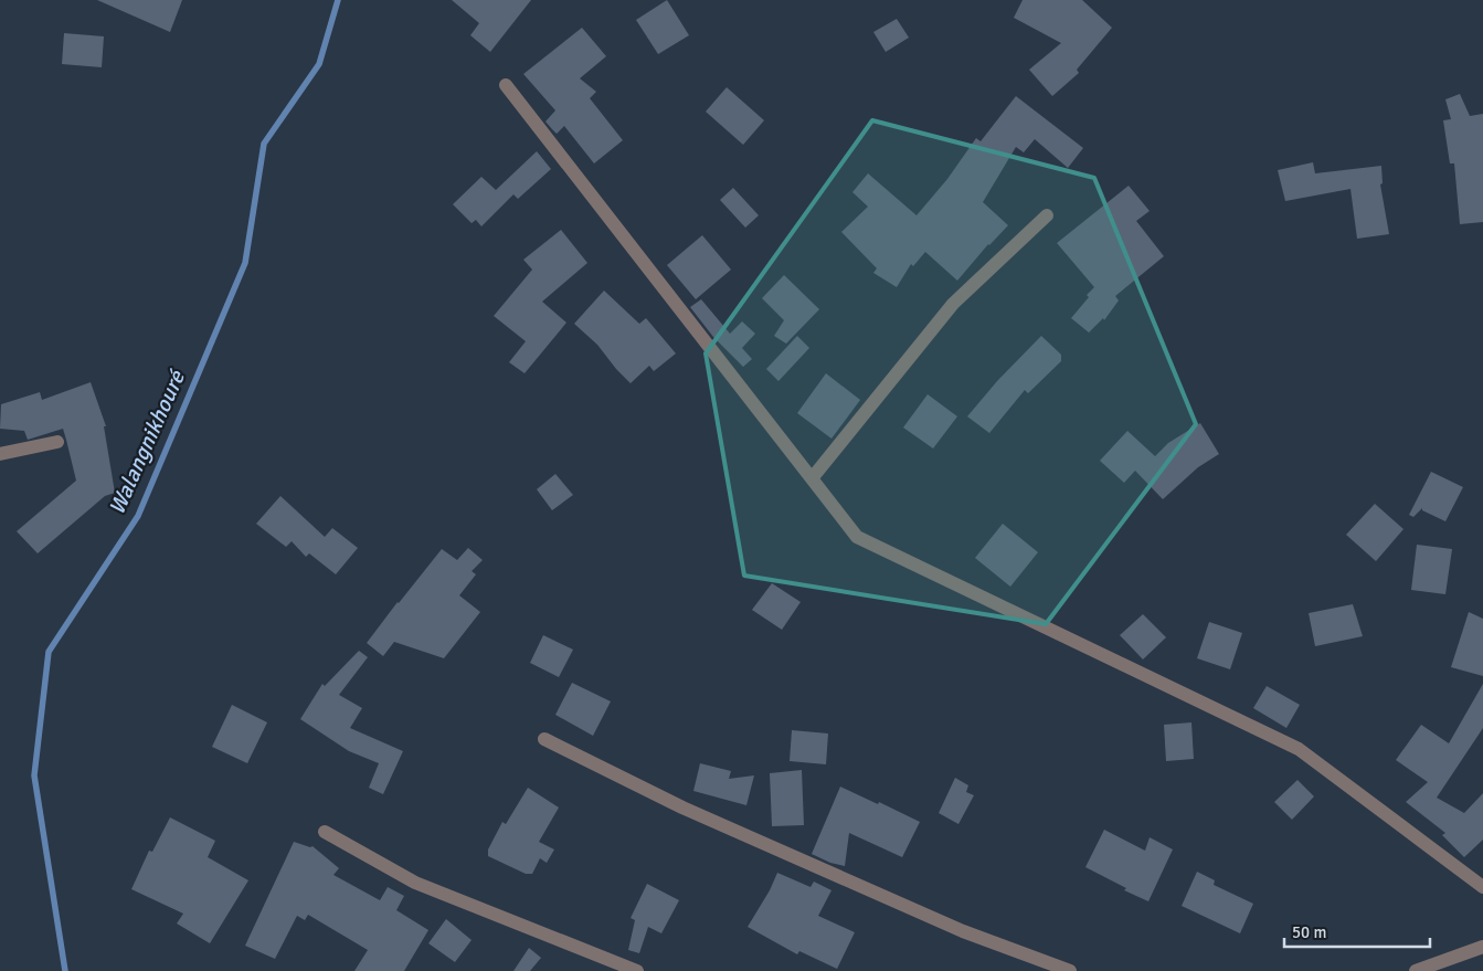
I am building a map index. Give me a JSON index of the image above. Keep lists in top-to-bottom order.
{
  "water": ["Walangnikhouré"],
  "scale_bar": "50 m"
}
